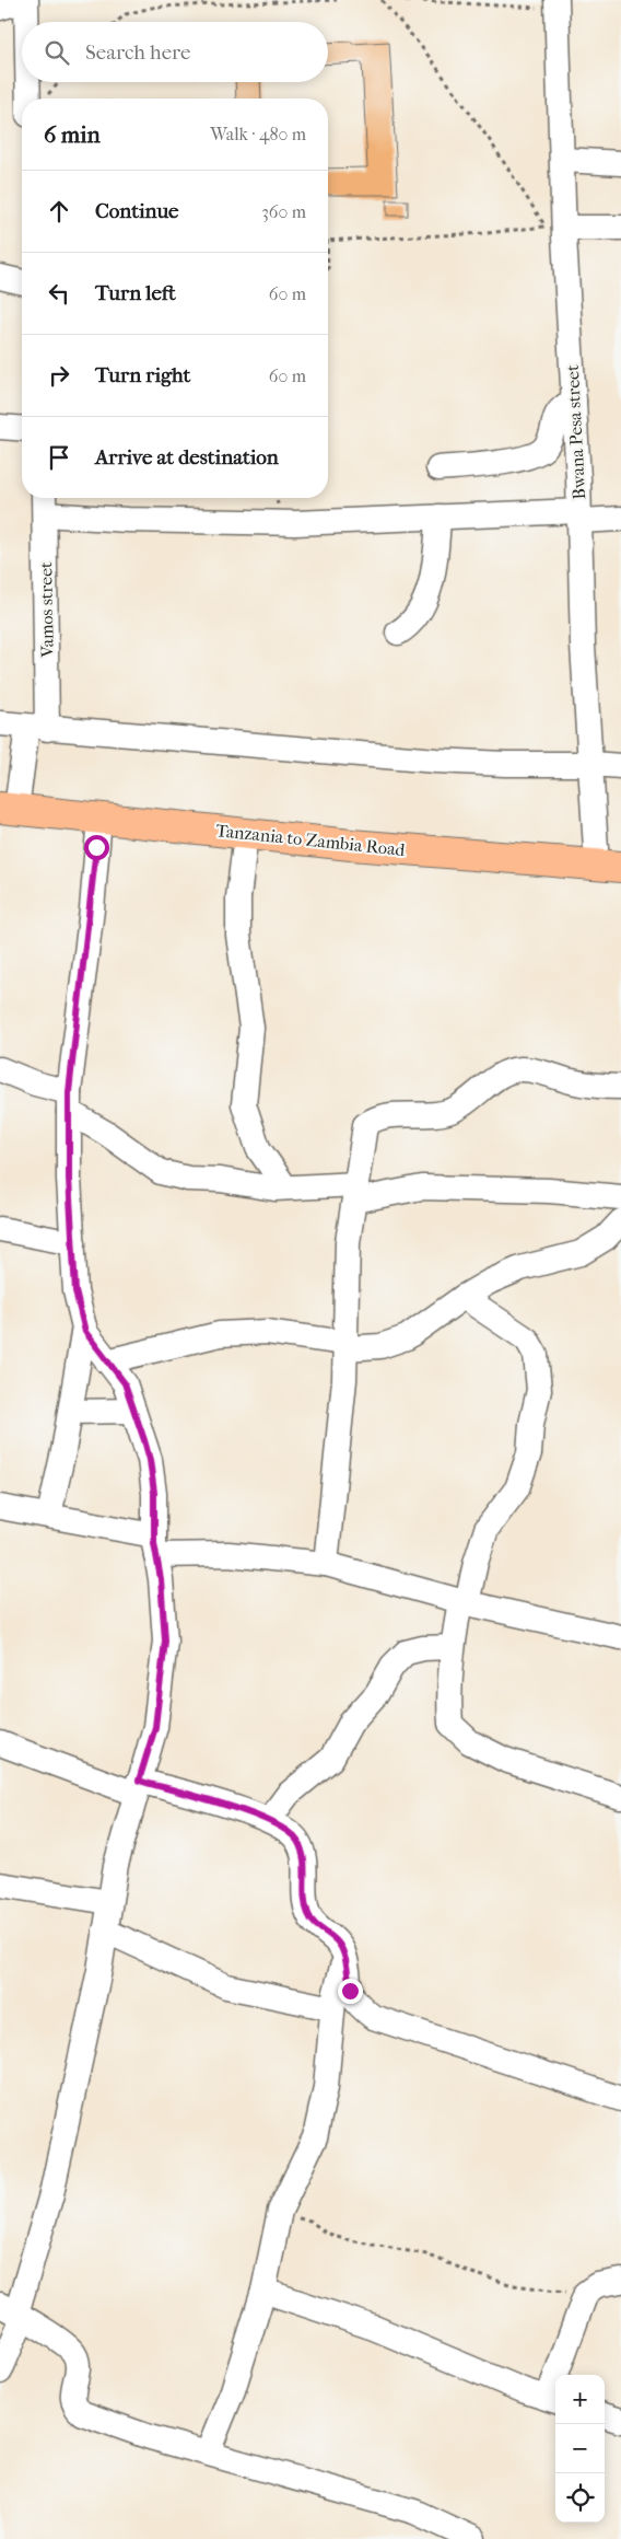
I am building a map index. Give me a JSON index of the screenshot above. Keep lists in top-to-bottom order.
{
  "streets": {
    "highway": ["Tanzania to Zambia Road"],
    "street": ["Bwana Pesa street", "Vamos street"]
  },
  "crossings": [
    ["Bwana Pesa street", "Tanzania to Zambia Road"],
    ["Vamos street", "Tanzania to Zambia Road"]
  ],
  "page": {
    "search": "Search here",
    "heading": ["6 min", "Walk · 480 m"],
    "list": [
      ["Continue", "360 m"],
      ["Turn left", "60 m"],
      ["Turn right", "60 m"],
      "Arrive at destination"
    ],
    "map_buttons": ["+", "−"]
  }
}
